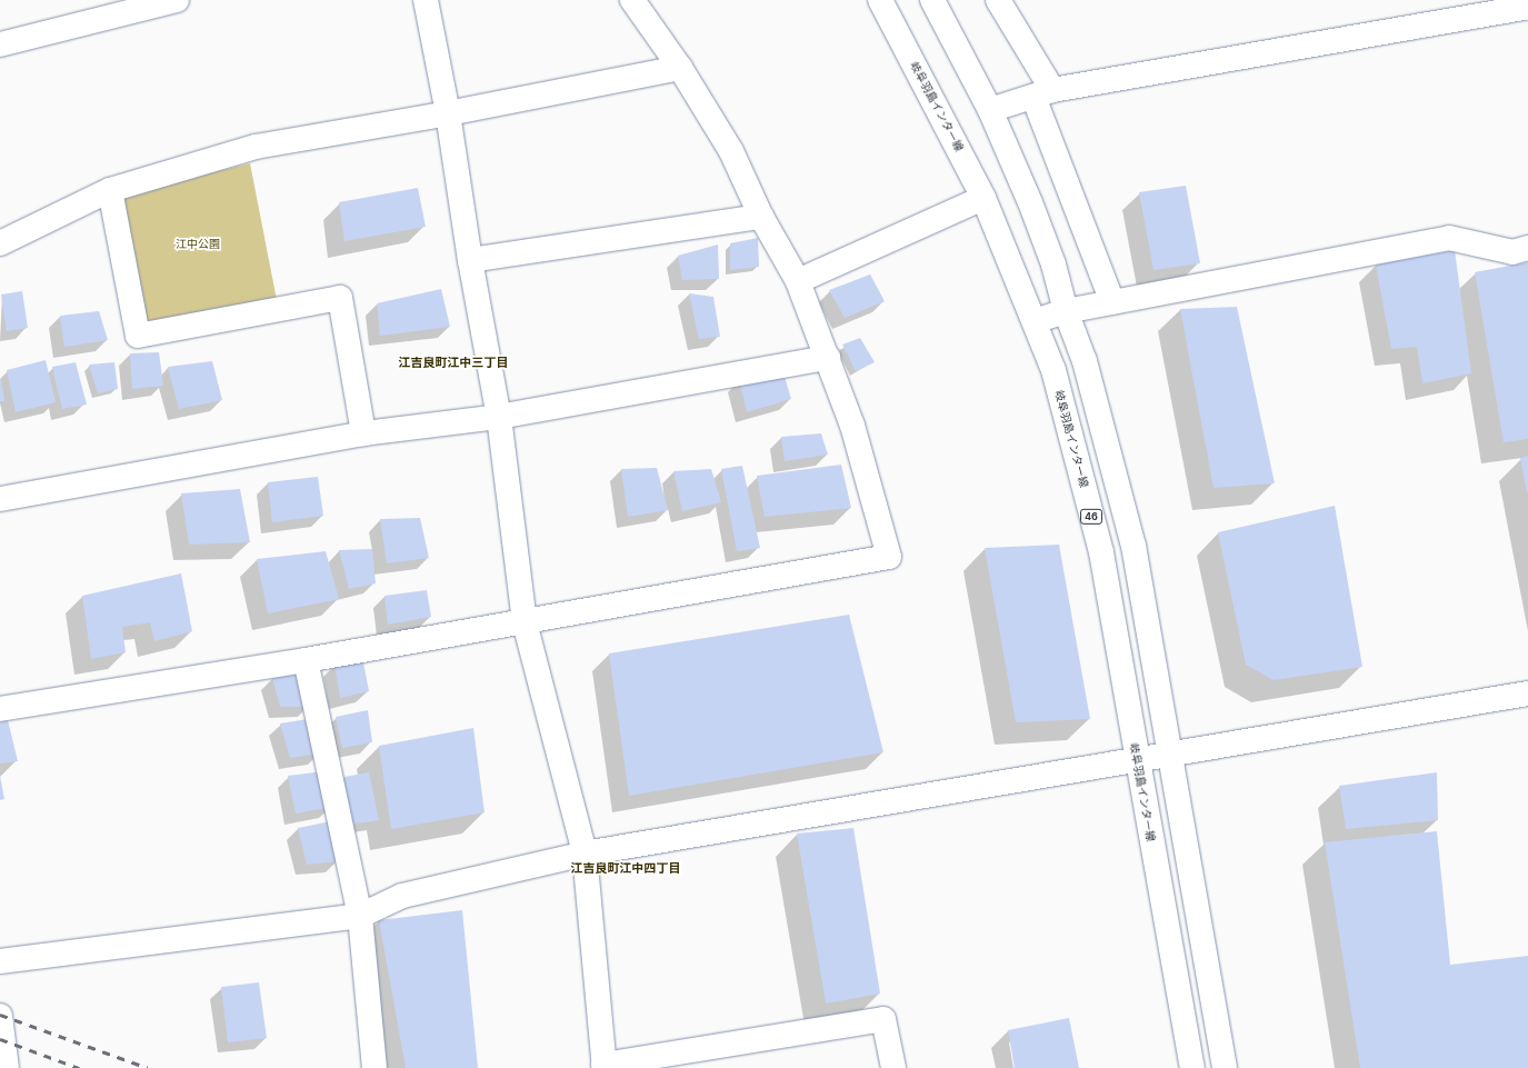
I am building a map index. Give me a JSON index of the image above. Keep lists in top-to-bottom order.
{
  "streets": {
    "street": ["岐阜羽島インター線", "46"]
  },
  "districts": ["江吉良町江中三丁目", "江吉良町江中四丁目"],
  "parks": ["江中公園"]
}
